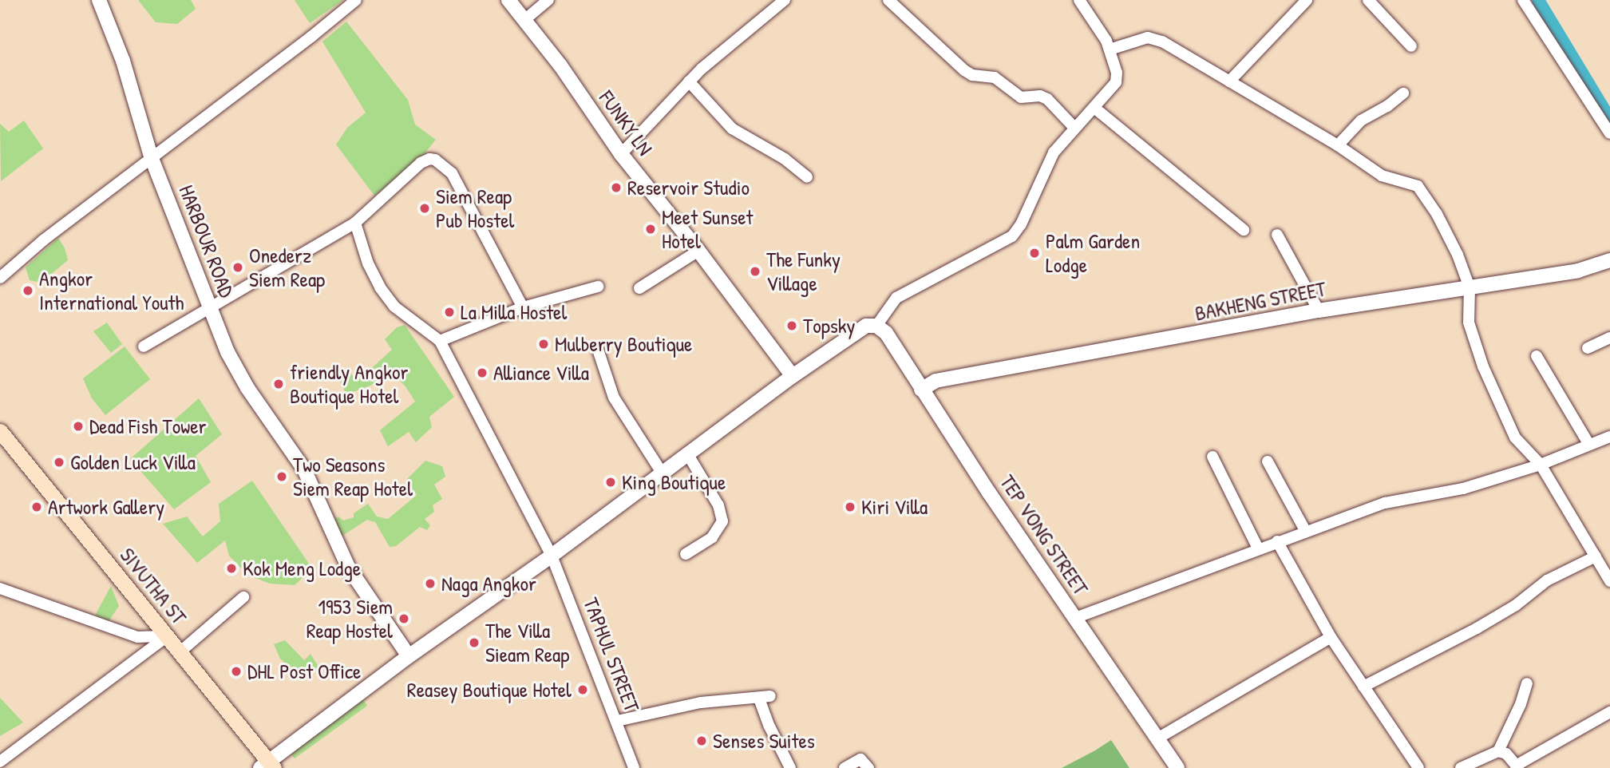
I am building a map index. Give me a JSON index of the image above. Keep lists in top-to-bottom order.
{
  "streets": {
    "main road": ["SIVUTHA ST"],
    "street": [
      "FUNKY LN",
      "HARBOUR ROAD",
      "BAKHENG STREET",
      "TEP VONG STREET",
      "TAPHUL STREET"
    ]
  },
  "crossings": [
    ["BAKHENG STREET", "TEP VONG STREET"]
  ],
  "places": [
    "Reservoir Studio",
    "Siem Reap Pub Hostel",
    "Meet Sunset Hotel",
    "Palm Garden Lodge",
    "Onederz Siem Reap",
    "The Funky Village",
    "Angkor International Youth",
    "La Milla Hostel",
    "Topsky",
    "Mulberry Boutique",
    "Alliance Villa",
    "friendly Angkor Boutique Hotel",
    "Dead Fish Tower",
    "Golden Luck Villa",
    "Two Seasons Siem Reap Hotel",
    "King Boutique",
    "Artwork Gallery",
    "Kiri Villa",
    "Kok Meng Lodge",
    "Naga Angkor",
    "1953 Siem Reap Hostel",
    "The Villa Sieam Reap",
    "DHL Post Office",
    "Reasey Boutique Hotel",
    "Senses Suites"
  ]
}
